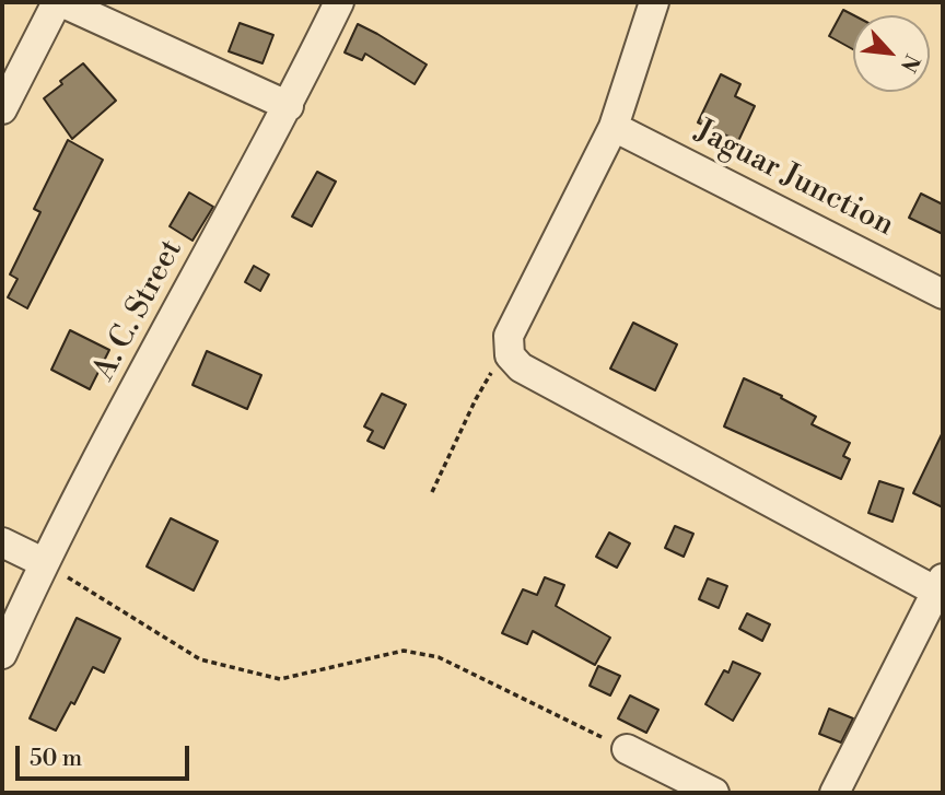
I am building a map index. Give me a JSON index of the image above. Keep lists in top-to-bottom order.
{
  "streets": {
    "street": ["Jaguar Junction", "A. C. Street"]
  },
  "scale_bar": "50 m",
  "north": "bottom right"
}
